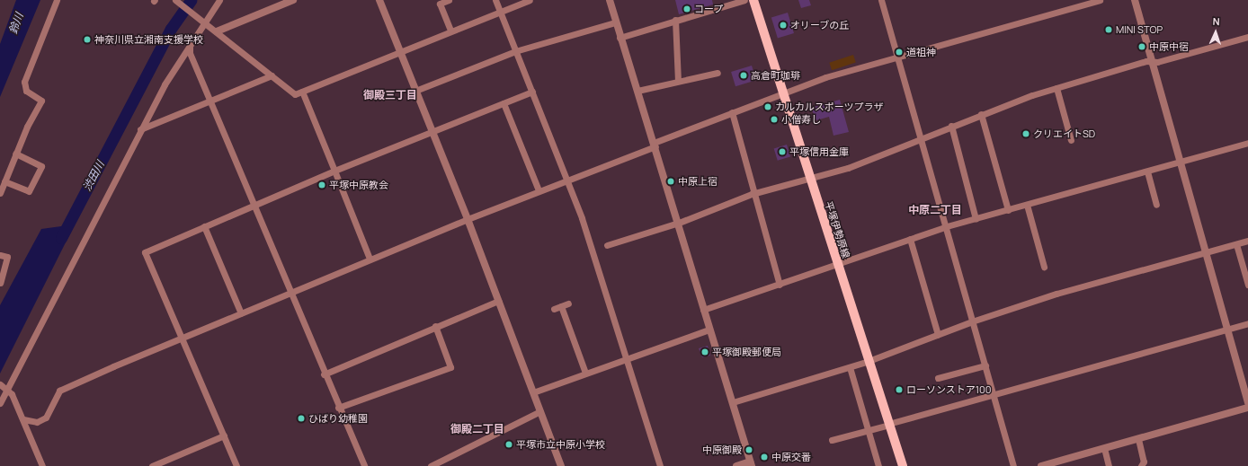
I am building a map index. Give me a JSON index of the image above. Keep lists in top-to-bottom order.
{
  "streets": {
    "main road": ["平塚伊勢原線"]
  },
  "districts": ["御殿三丁目", "中原二丁目", "御殿二丁目"],
  "water": ["鈴川", "渋田川"],
  "places": [
    "コープ",
    "オリーブの丘",
    "MINI STOP",
    "神奈川県立湘南支援学校",
    "中原中宿",
    "道祖神",
    "高倉町珈琲",
    "カルカルスポーツプラザ",
    "小僧寿し",
    "クリエイトSD",
    "平塚信用金庫",
    "中原上宿",
    "平塚中原教会",
    "平塚御殿郵便局",
    "ローソンストア100",
    "ひばり幼稚園",
    "平塚市立中原小学校",
    "中原御殿",
    "中原交番"
  ],
  "north": "top"
}
